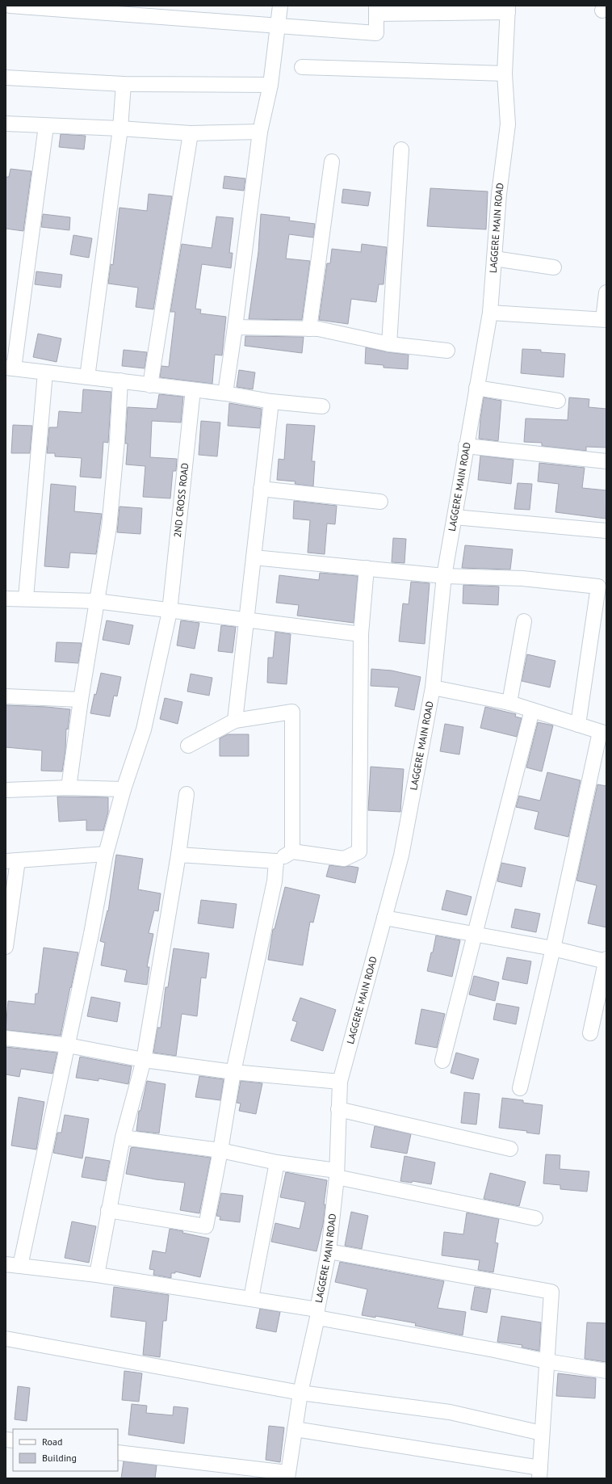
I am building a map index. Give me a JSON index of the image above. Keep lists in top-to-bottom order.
{
  "streets": {
    "street": ["LAGGERE MAIN ROAD", "2ND CROSS ROAD"]
  },
  "legend": ["Road", "Building"]
}
